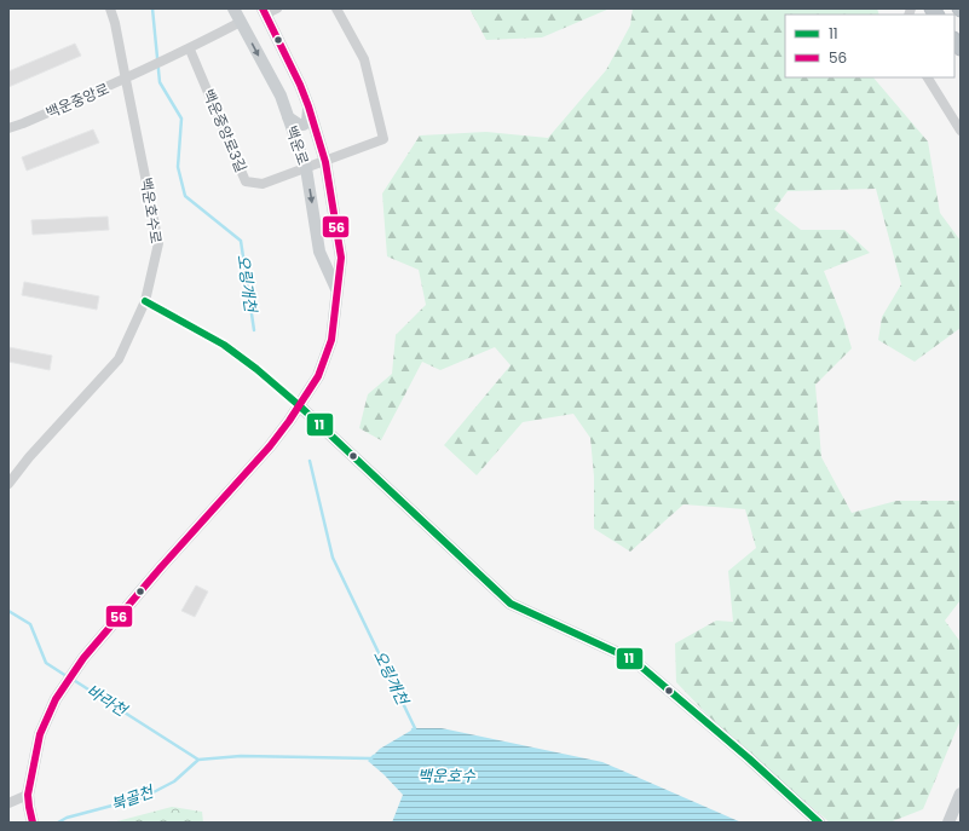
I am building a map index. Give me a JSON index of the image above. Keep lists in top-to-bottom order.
{
  "streets": {
    "main road": ["백운로"],
    "street": ["백운중앙로", "백운중앙로3길", "백운호수로"]
  },
  "crossings": [
    ["백운중앙로", "백운중앙로3길"],
    ["백운중앙로", "백운호수로"],
    ["백운중앙로3길", "백운로"]
  ],
  "water": [
    "오링개천",
    "바라천",
    "백운호수",
    "북골천"
  ],
  "lines": ["transit line 56", "transit line 11"],
  "legend": ["11", "56"]
}
